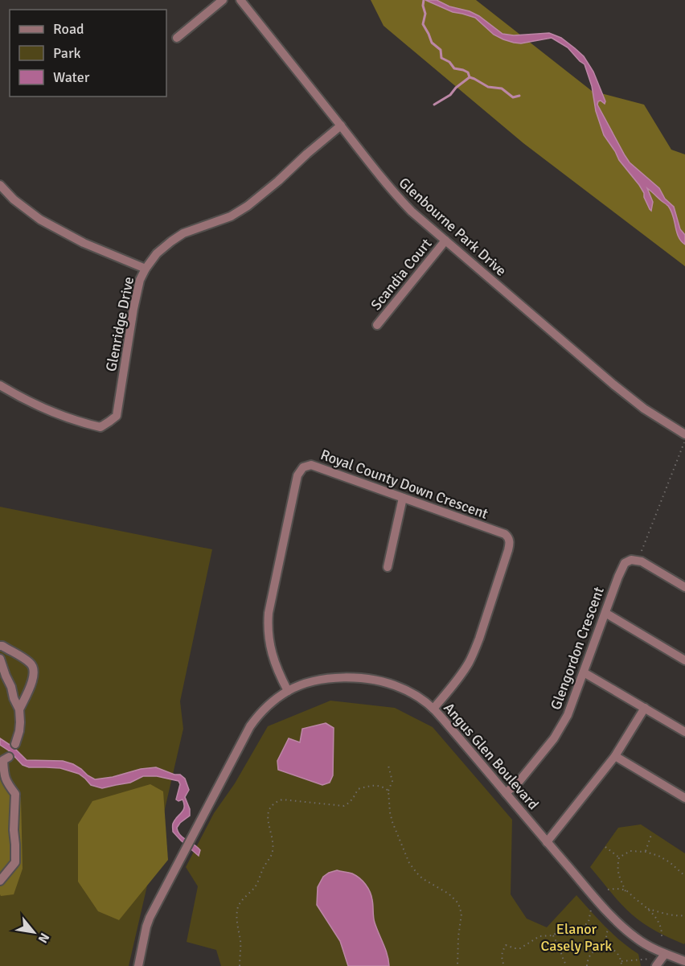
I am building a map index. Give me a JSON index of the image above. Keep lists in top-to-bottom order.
{
  "streets": {
    "street": [
      "Glenbourne Park Drive",
      "Scandia Court",
      "Glenridge Drive",
      "Royal County Down Crescent",
      "Glengordon Crescent",
      "Angus Glen Boulevard"
    ]
  },
  "crossings": [
    ["Glenbourne Park Drive", "Scandia Court"],
    ["Glenbourne Park Drive", "Glenridge Drive"],
    ["Royal County Down Crescent", "Angus Glen Boulevard"],
    ["Glengordon Crescent", "Angus Glen Boulevard"]
  ],
  "parks": ["Elanor Casely Park"],
  "legend": ["Road", "Park", "Water"],
  "north": "bottom right"
}
